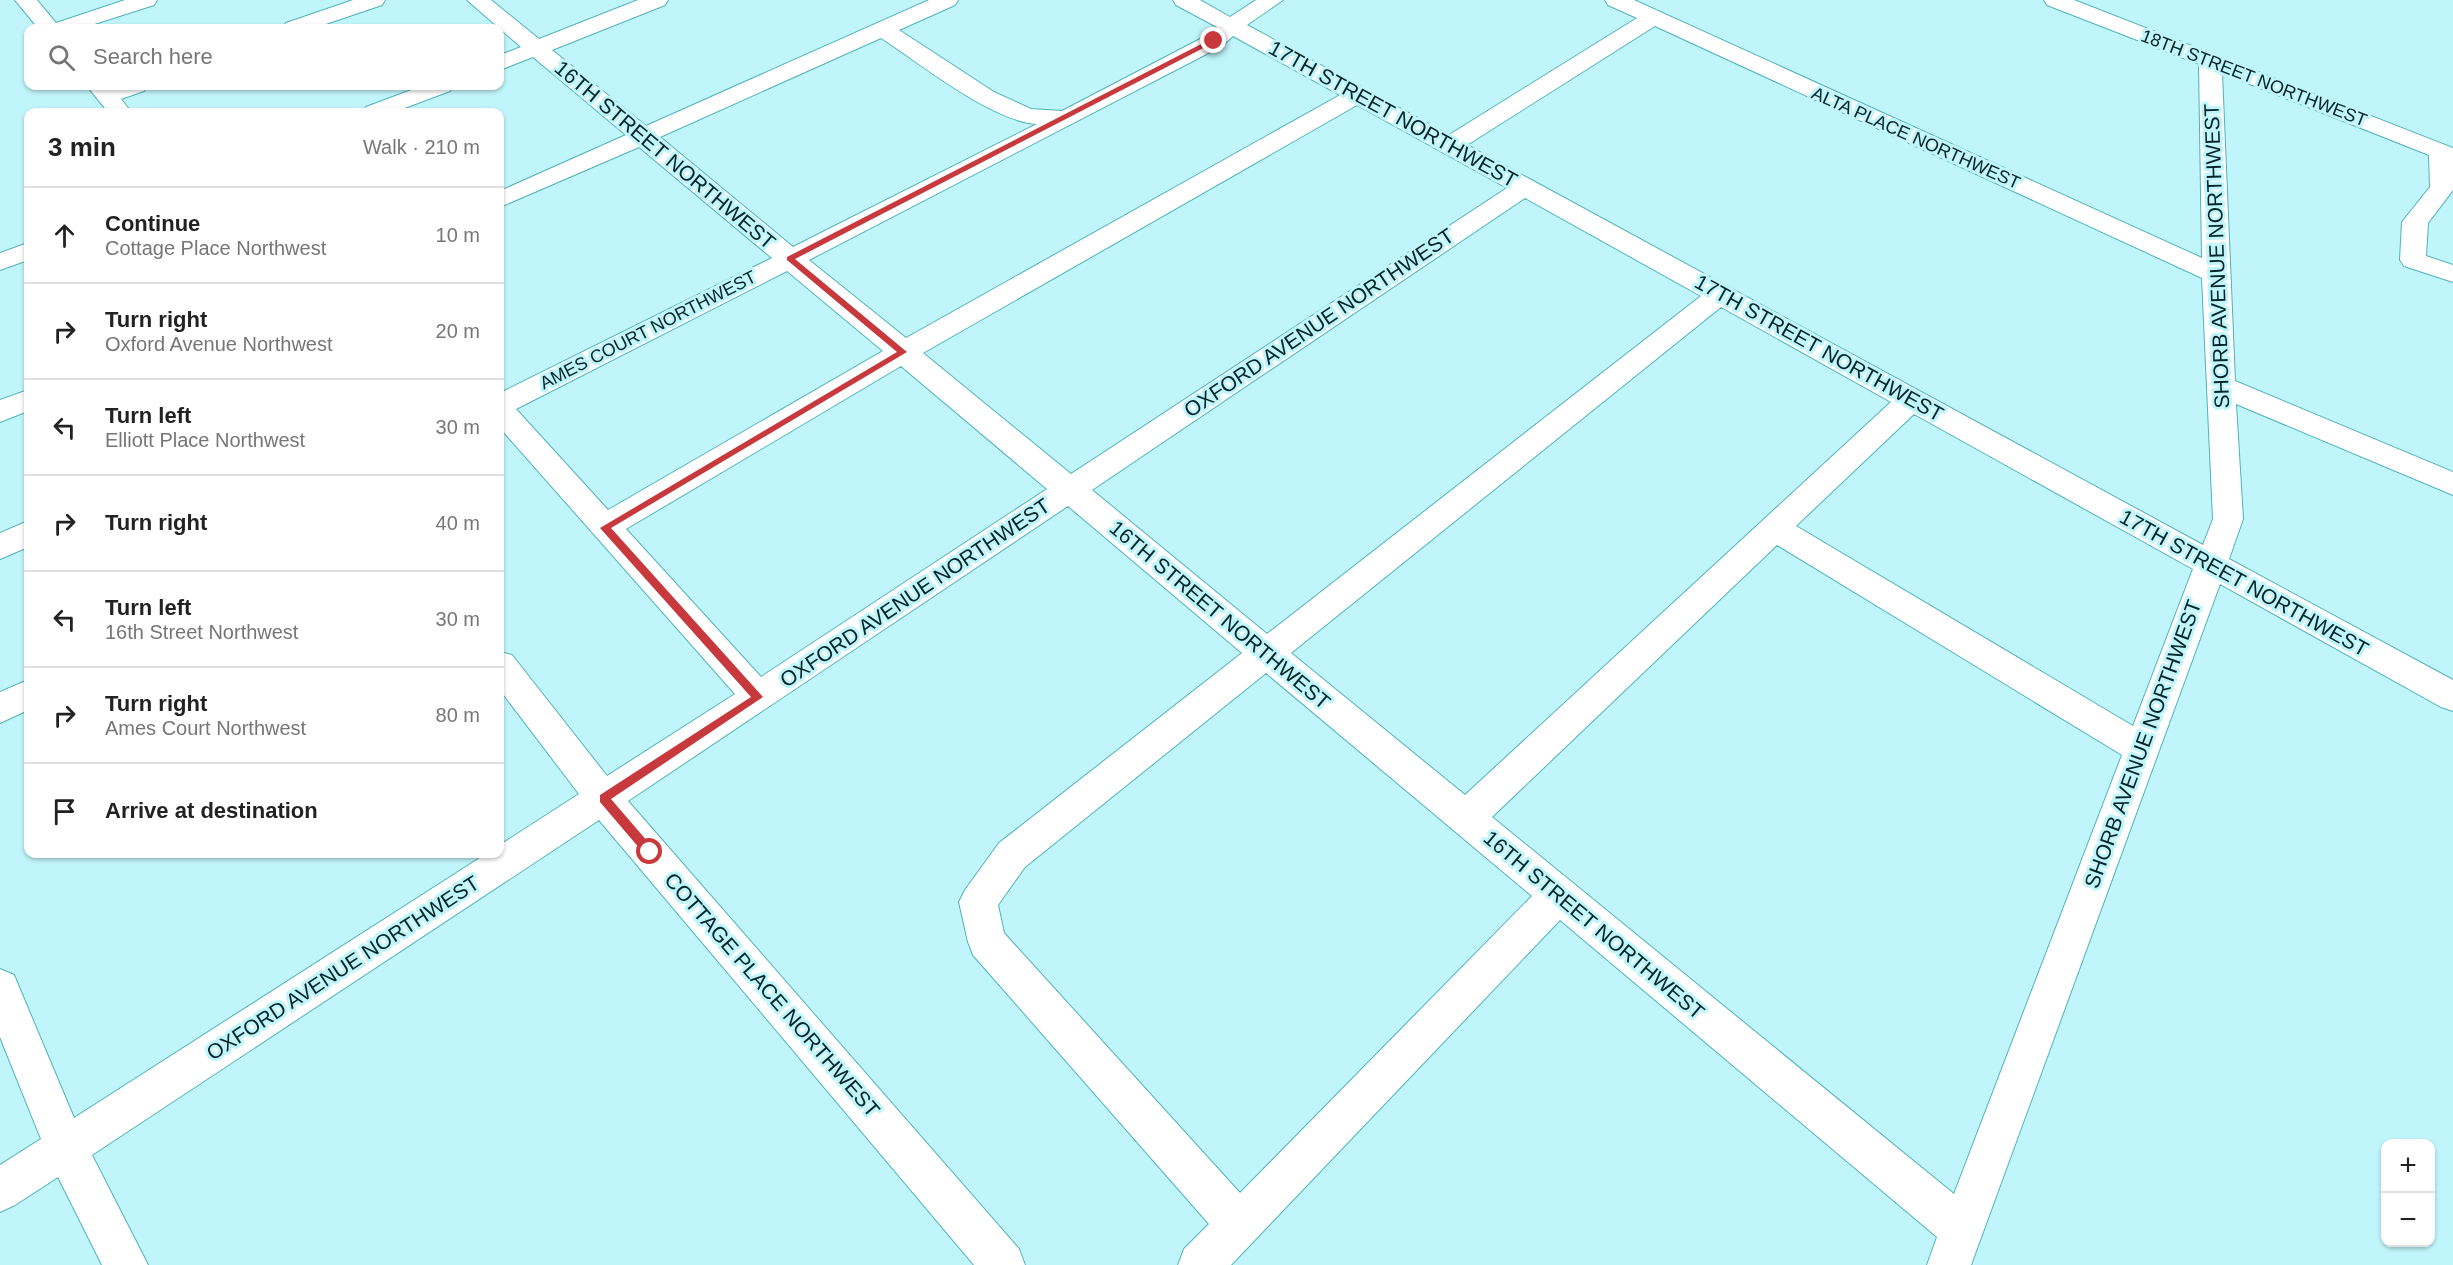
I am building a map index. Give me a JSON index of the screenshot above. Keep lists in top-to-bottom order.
{
  "streets": {
    "street": [
      "18TH STREET NORTHWEST",
      "17TH STREET NORTHWEST",
      "ALTA PLACE NORTHWEST",
      "16TH STREET NORTHWEST",
      "SHORB AVENUE NORTHWEST",
      "OXFORD AVENUE NORTHWEST",
      "AMES COURT NORTHWEST",
      "COTTAGE PLACE NORTHWEST"
    ]
  },
  "crossings": [
    ["18TH STREET NORTHWEST", "SHORB AVENUE NORTHWEST"],
    ["17TH STREET NORTHWEST", "SHORB AVENUE NORTHWEST"],
    ["17TH STREET NORTHWEST", "OXFORD AVENUE NORTHWEST"],
    ["17TH STREET NORTHWEST", "AMES COURT NORTHWEST"],
    ["ALTA PLACE NORTHWEST", "SHORB AVENUE NORTHWEST"],
    ["16TH STREET NORTHWEST", "SHORB AVENUE NORTHWEST"],
    ["16TH STREET NORTHWEST", "OXFORD AVENUE NORTHWEST"],
    ["16TH STREET NORTHWEST", "AMES COURT NORTHWEST"],
    ["OXFORD AVENUE NORTHWEST", "COTTAGE PLACE NORTHWEST"]
  ],
  "page": {
    "search": "Search here",
    "heading": ["3 min", "Walk · 210 m"],
    "list": [
      ["Continue", "Cottage Place Northwest", "10 m"],
      ["Turn right", "Oxford Avenue Northwest", "20 m"],
      ["Turn left", "Elliott Place Northwest", "30 m"],
      ["Turn right", "40 m"],
      ["Turn left", "16th Street Northwest", "30 m"],
      ["Turn right", "Ames Court Northwest", "80 m"],
      "Arrive at destination"
    ],
    "map_buttons": ["+", "−"]
  }
}
